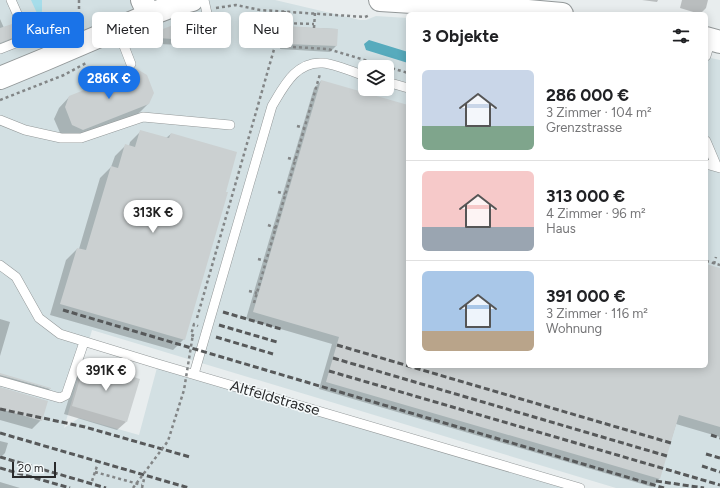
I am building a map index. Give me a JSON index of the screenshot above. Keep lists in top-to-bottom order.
{
  "streets": {
    "lane": ["Altfeldstrasse"]
  },
  "scale_bar": "20 m",
  "page": {
    "chip": [
      "Kaufen",
      "Mieten",
      "Filter",
      "Neu"
    ],
    "heading": "3 Objekte",
    "list": [
      {
        "name": "286 000 €",
        "note": "3 Zimmer · 104 m² · Grenzstrasse"
      },
      {
        "name": "313 000 €",
        "note": "4 Zimmer · 96 m² · Haus"
      },
      {
        "name": "391 000 €",
        "note": "3 Zimmer · 116 m² · Wohnung"
      }
    ],
    "price": ["286K €", "313K €", "391K €"],
    "scale": "20 m"
  }
}
